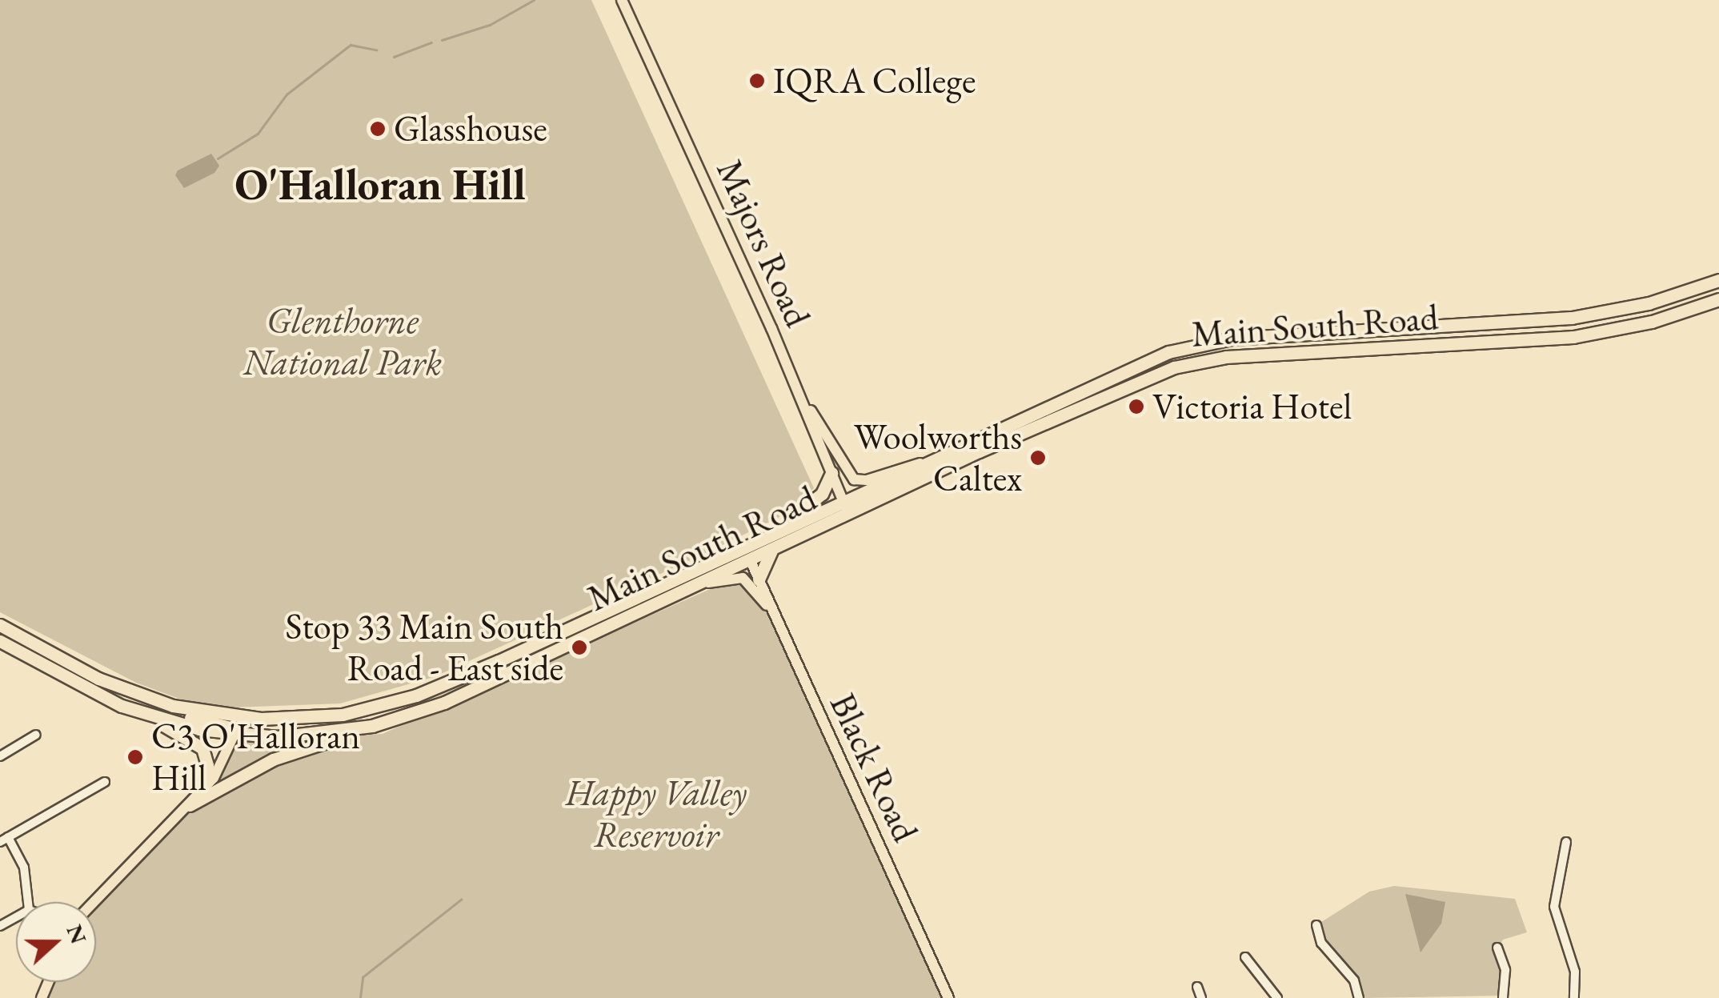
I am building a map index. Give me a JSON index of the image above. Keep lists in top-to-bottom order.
{
  "streets": {
    "highway": ["Main South Road"],
    "main road": ["Majors Road", "Black Road"]
  },
  "crossings": [
    ["Majors Road", "Main South Road"],
    ["Main South Road", "Black Road"]
  ],
  "districts": ["O'Halloran Hill"],
  "parks": ["Glenthorne National Park", "Happy Valley Reservoir"],
  "places": [
    "IQRA College",
    "Glasshouse",
    "Victoria Hotel",
    "Woolworths Caltex",
    "Stop 33 Main South Road - East side",
    "C3 O'Halloran Hill"
  ],
  "north": "right"
}
